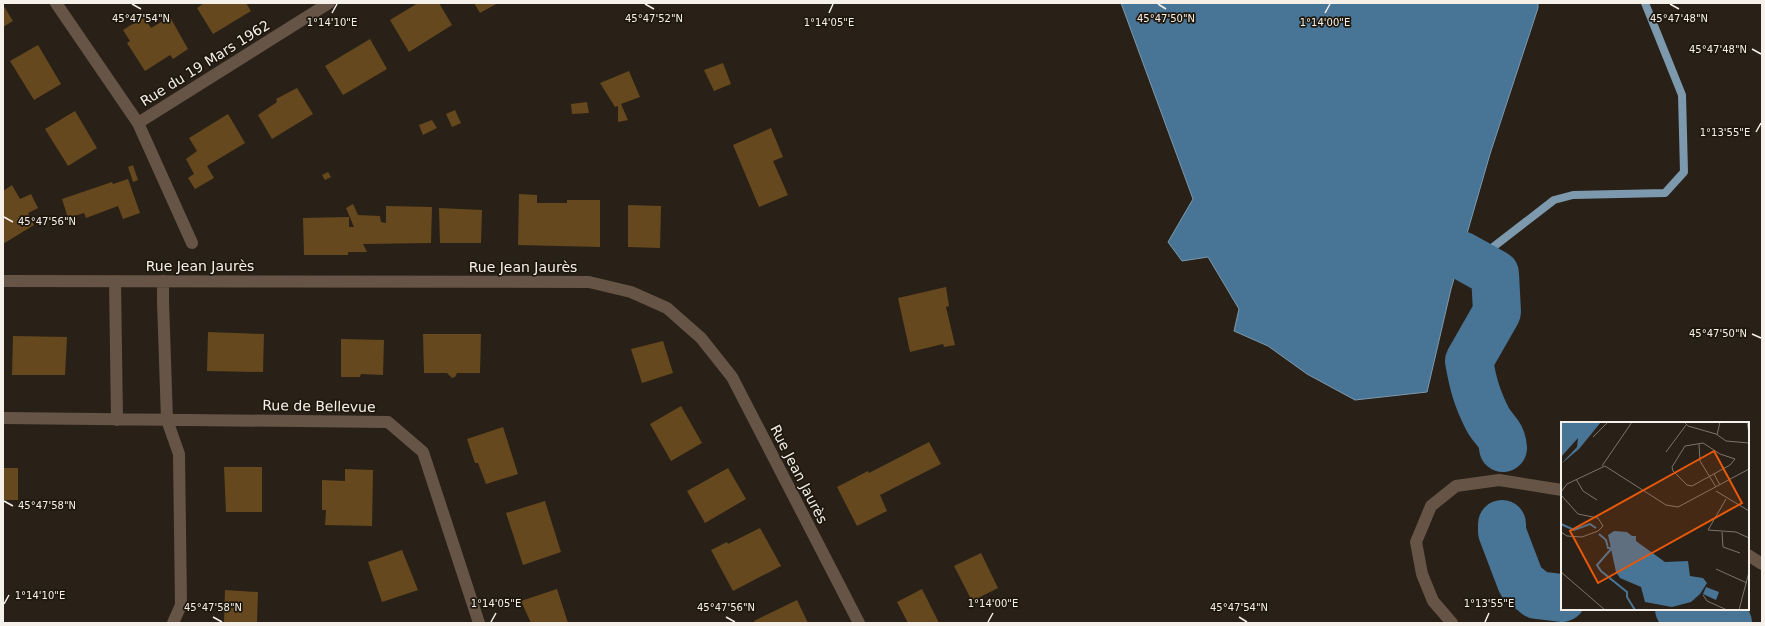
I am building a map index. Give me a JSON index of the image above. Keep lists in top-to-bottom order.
{
  "streets": {
    "street": ["Rue du 19 Mars 1962", "Rue Jean Jaurès", "Rue de Bellevue"]
  },
  "coordinates": [
    "45°47'48\"N",
    "45°47'54\"N",
    "45°47'52\"N",
    "45°47'50\"N",
    "1°14'10\"E",
    "1°14'05\"E",
    "1°14'00\"E",
    "1°13'55\"E",
    "45°47'56\"N",
    "45°47'58\"N"
  ]
}
